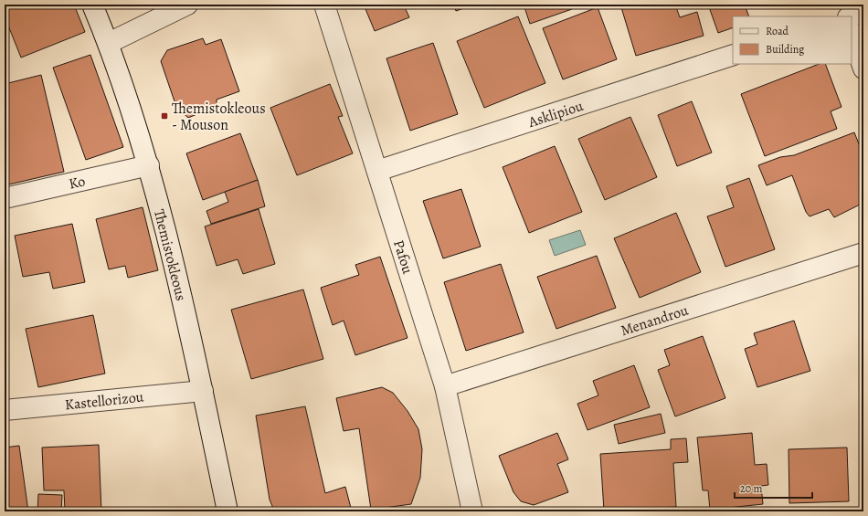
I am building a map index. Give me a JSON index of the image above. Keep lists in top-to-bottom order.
{
  "streets": {
    "street": [
      "Asklipiou",
      "Ko",
      "Themistokleous",
      "Pafou",
      "Menandrou",
      "Kastellorizou"
    ]
  },
  "crossings": [
    ["Asklipiou", "Pafou"],
    ["Ko", "Themistokleous"],
    ["Themistokleous", "Kastellorizou"],
    ["Pafou", "Menandrou"]
  ],
  "places": {
    "transit": ["Themistokleous - Mouson"]
  },
  "legend": ["Road", "Building"],
  "scale_bar": "20 m"
}
